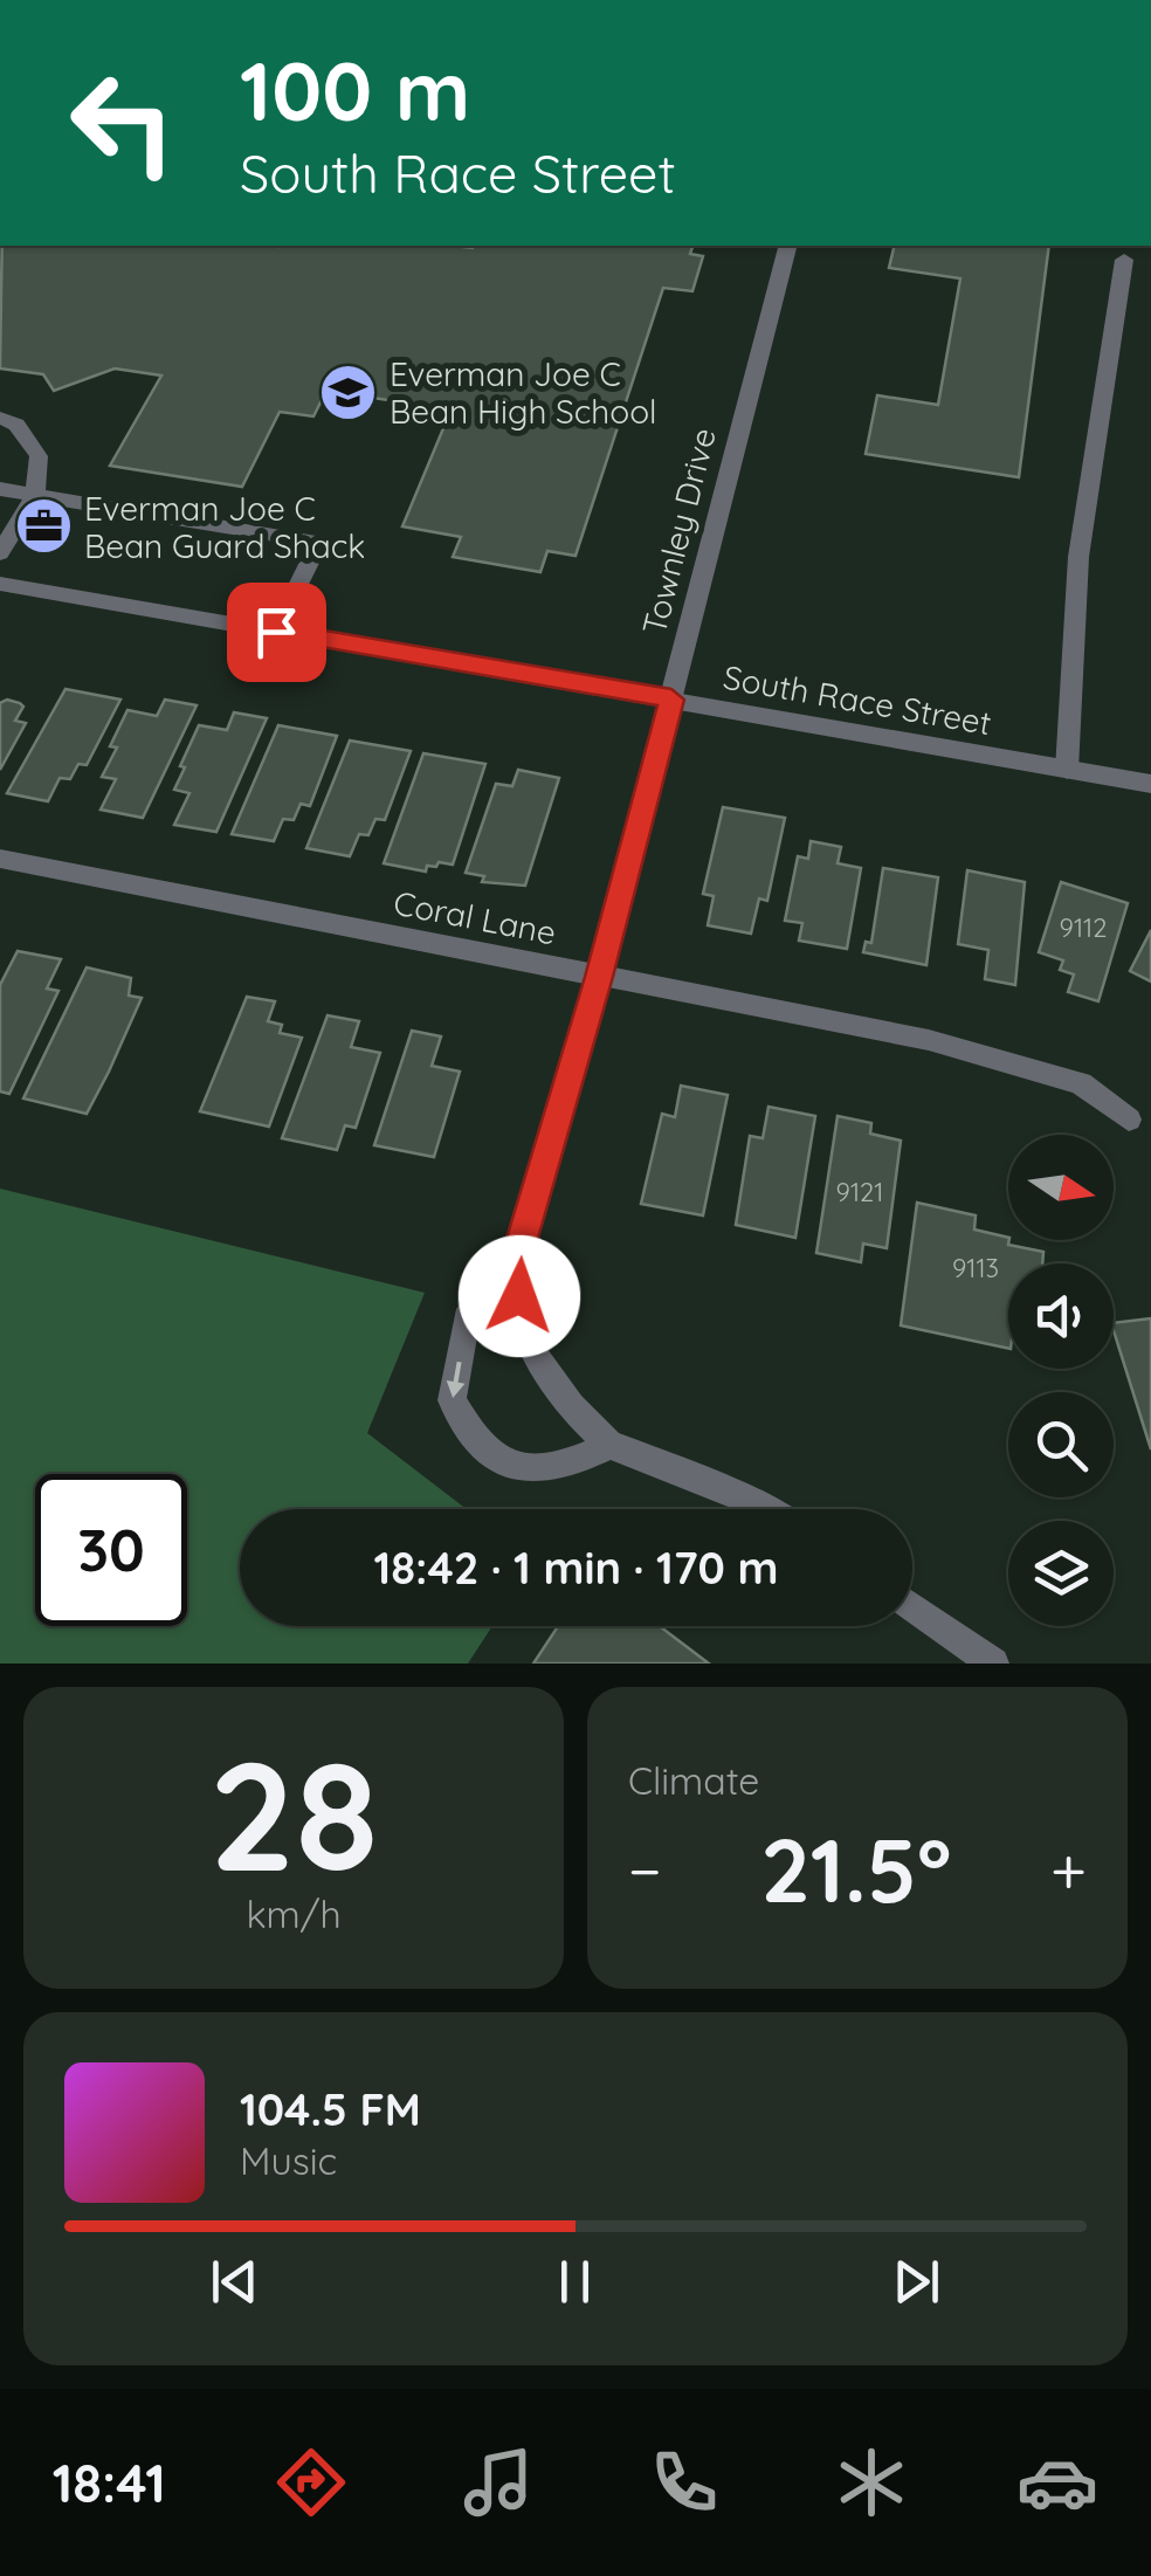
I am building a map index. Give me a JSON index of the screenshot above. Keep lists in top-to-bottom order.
{
  "streets": {
    "street": ["Townley Drive", "South Race Street", "Coral Lane"]
  },
  "crossings": [
    ["Townley Drive", "South Race Street"],
    ["Townley Drive", "Coral Lane"]
  ],
  "places": {
    "school or university": ["Everman Joe C Bean High School"],
    "office": ["Everman Joe C Bean Guard Shack"]
  },
  "house_numbers": ["9112", "9121", "9113"],
  "north": "right",
  "page": {
    "turn": ["100 m", "South Race Street"],
    "limit": "30",
    "trip": "18:42 · 1 min · 170 m",
    "tile": [
      ["28", "km/h"],
      "Climate"
    ],
    "heat": ["−", "21.5°", "+"],
    "song": ["104.5 FM", "Music"],
    "tabs": "18:41"
  }
}
